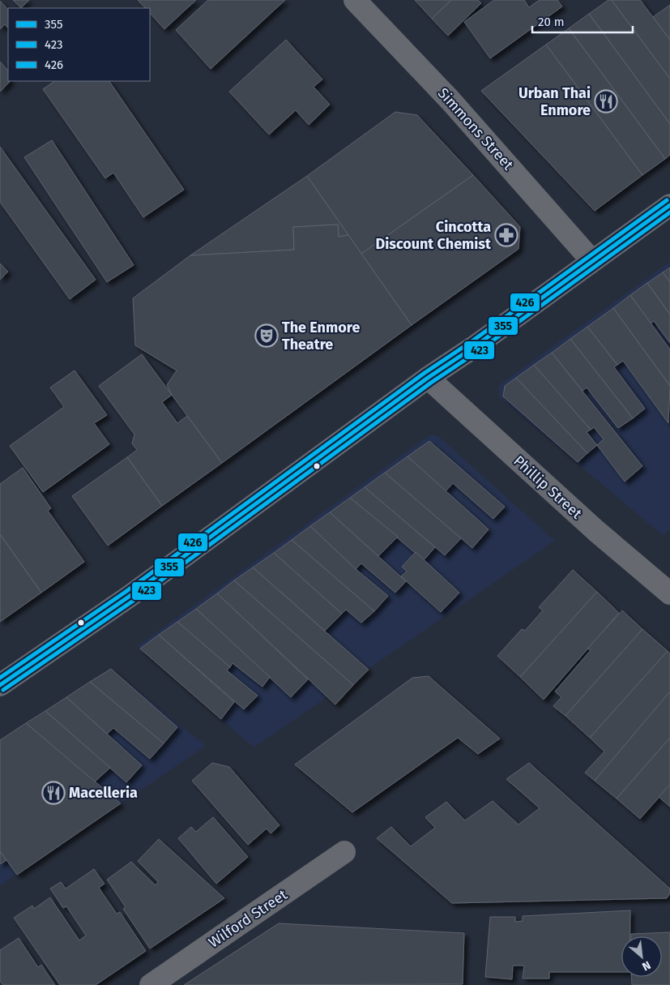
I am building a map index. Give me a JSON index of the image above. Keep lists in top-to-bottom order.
{
  "streets": {
    "street": ["Simmons Street", "Phillip Street", "Wilford Street"]
  },
  "places": {
    "restaurant": ["Urban Thai Enmore", "Macelleria"],
    "pharmacy": ["Cincotta Discount Chemist"],
    "theatre": ["The Enmore Theatre"]
  },
  "lines": ["transit line 426", "transit line 355", "transit line 423"],
  "legend": ["355", "423", "426"],
  "scale_bar": "20 m",
  "north": "bottom right"
}
